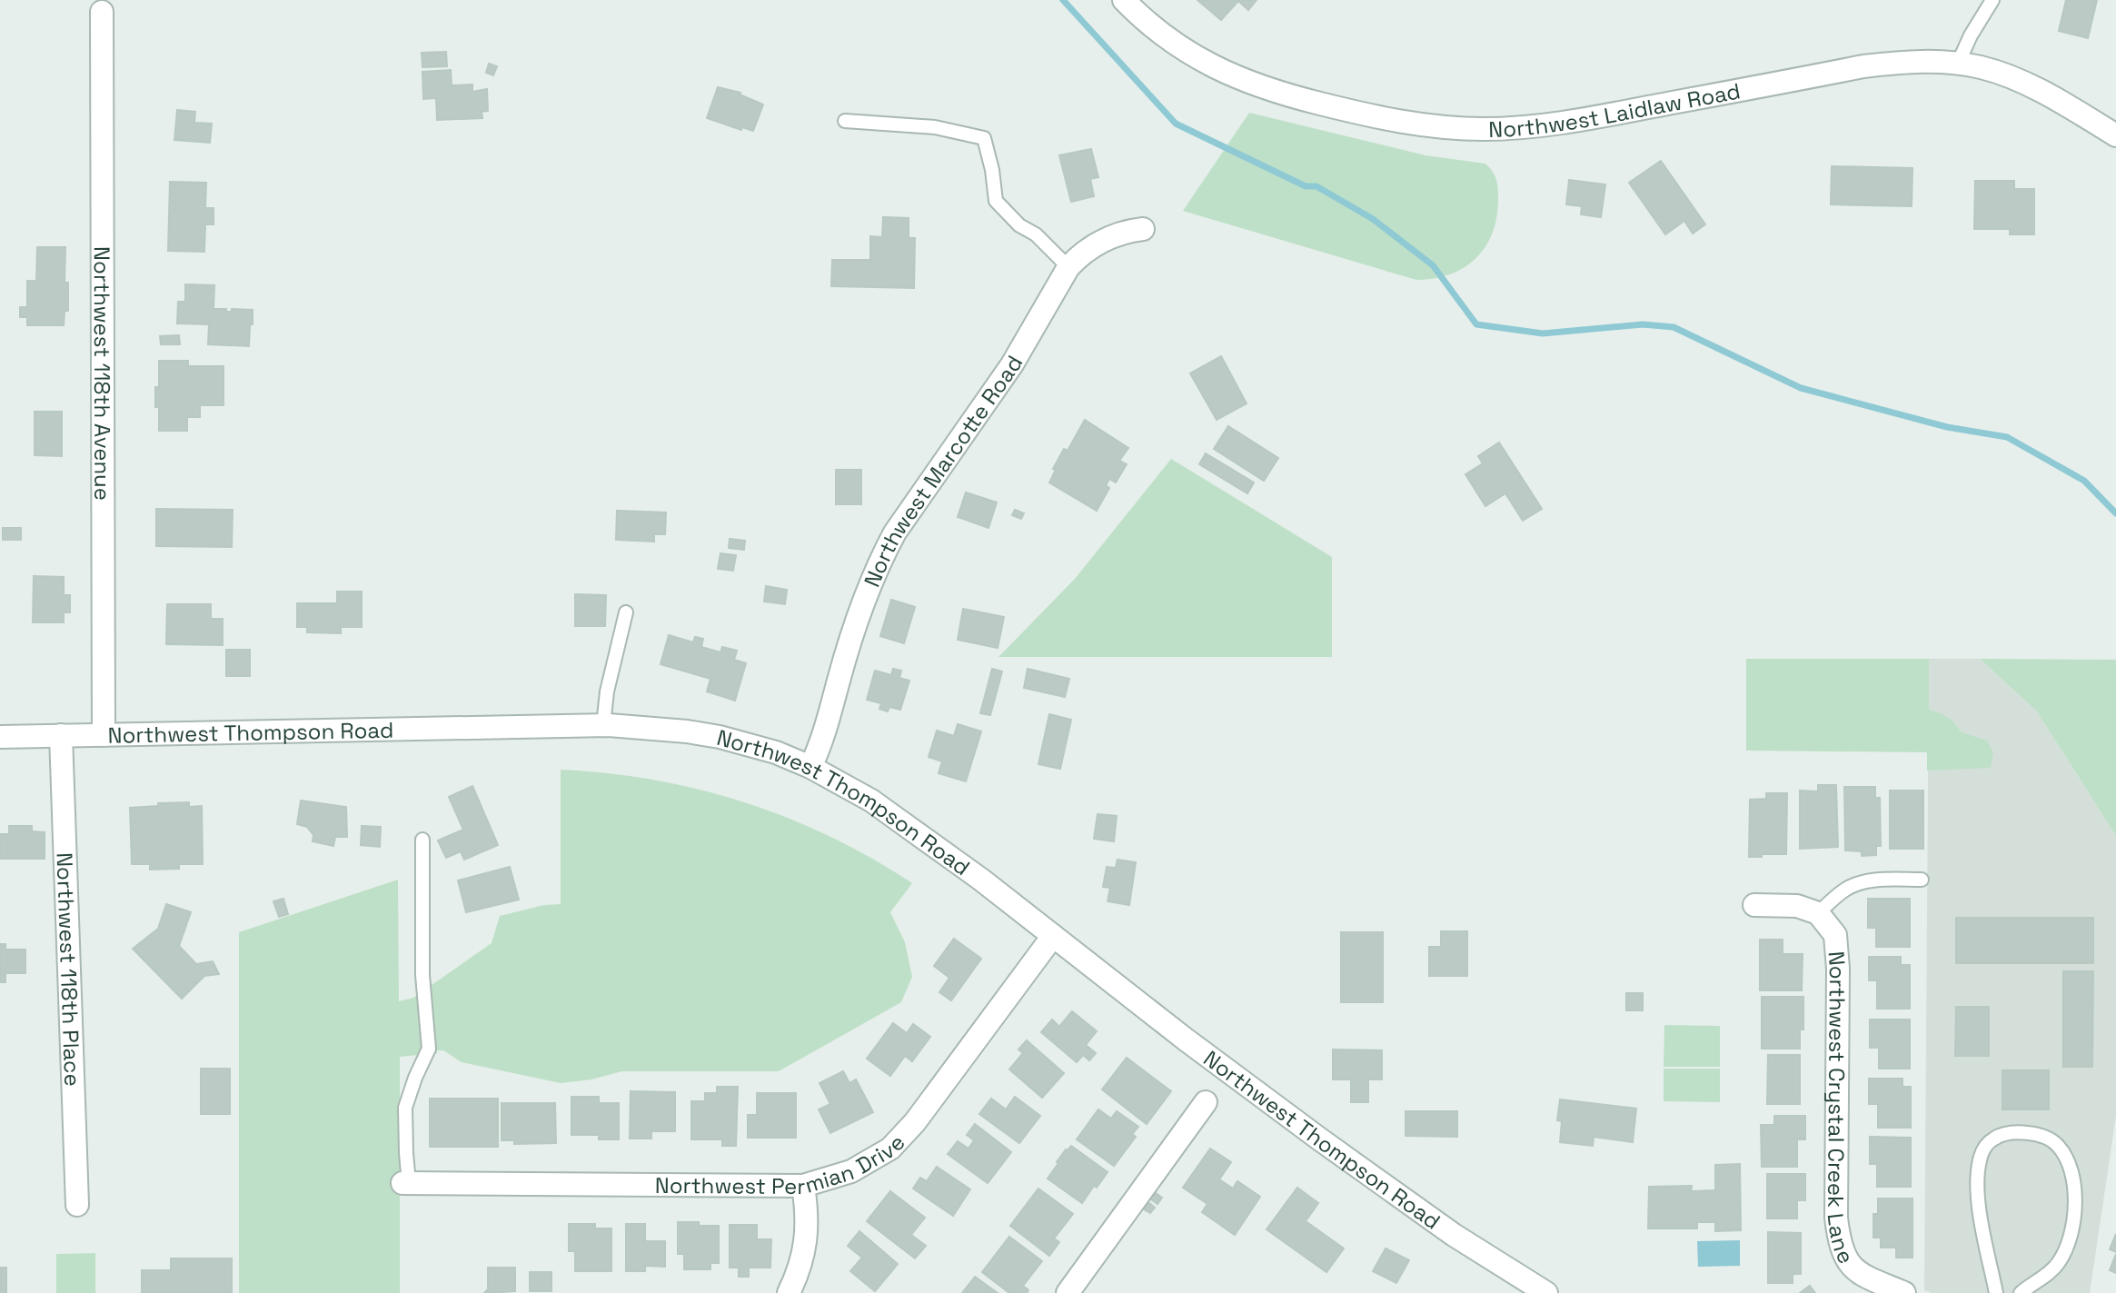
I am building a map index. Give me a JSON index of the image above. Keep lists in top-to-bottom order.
{
  "streets": {
    "street": [
      "Northwest Laidlaw Road",
      "Northwest 118th Avenue",
      "Northwest Marcotte Road",
      "Northwest Thompson Road",
      "Northwest 118th Place",
      "Northwest Crystal Creek Lane",
      "Northwest Permian Drive"
    ]
  },
  "crossings": [
    ["Northwest 118th Avenue", "Northwest Thompson Road"],
    ["Northwest Marcotte Road", "Northwest Thompson Road"],
    ["Northwest Thompson Road", "Northwest 118th Place"],
    ["Northwest Thompson Road", "Northwest Permian Drive"]
  ]
}
